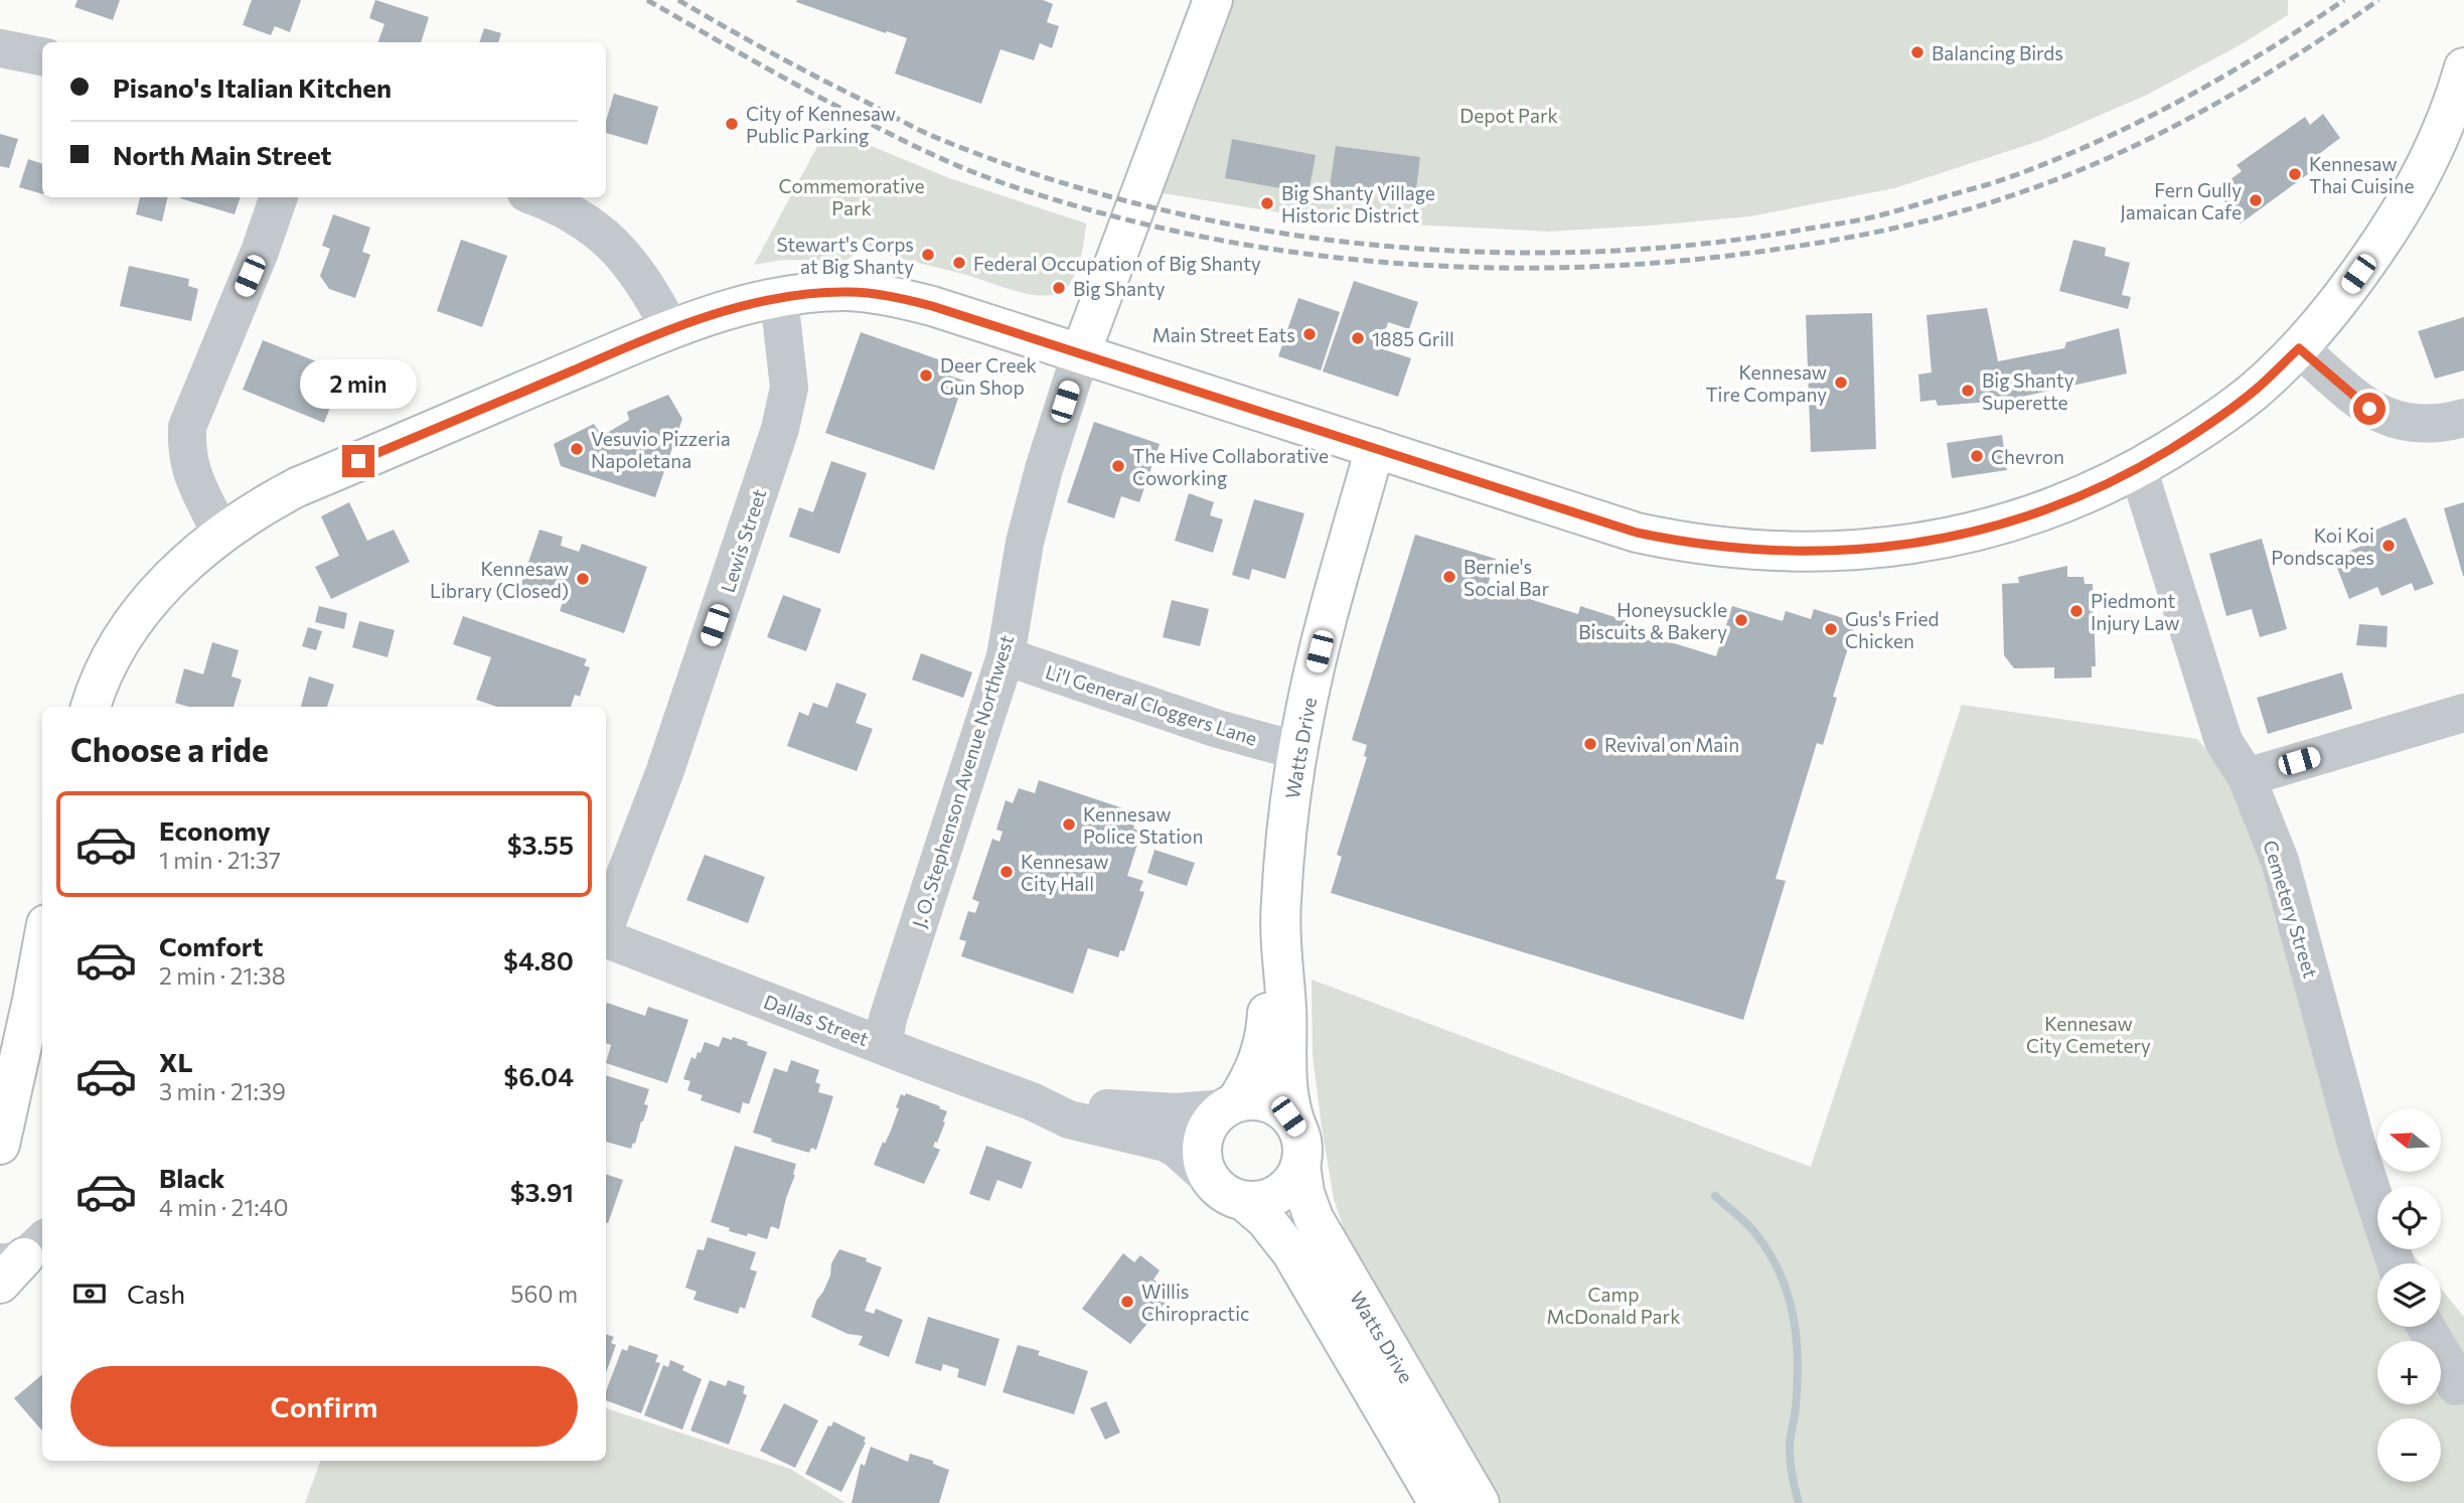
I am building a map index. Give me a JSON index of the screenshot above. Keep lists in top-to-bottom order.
{
  "streets": {
    "main road": ["Watts Drive"],
    "street": [
      "Lewis Street",
      "Li'l General Cloggers Lane",
      "J. O. Stephenson Avenue Northwest",
      "Cemetery Street",
      "Dallas Street"
    ]
  },
  "crossings": [
    ["Li'l General Cloggers Lane", "Watts Drive"],
    ["Li'l General Cloggers Lane", "J. O. Stephenson Avenue Northwest"],
    ["Watts Drive", "Dallas Street"],
    ["J. O. Stephenson Avenue Northwest", "Dallas Street"]
  ],
  "parks": [
    "Depot Park",
    "Commemorative Park",
    "Kennesaw City Cemetery",
    "Camp McDonald Park"
  ],
  "places": [
    "Balancing Birds",
    "City of Kennesaw Public Parking",
    "Kennesaw Thai Cuisine",
    "Fern Gully Jamaican Cafe",
    "Big Shanty Village Historic District",
    "Stewart's Corps at Big Shanty",
    "Federal Occupation of Big Shanty",
    "Big Shanty",
    "Main Street Eats",
    "1885 Grill",
    "Deer Creek Gun Shop",
    "Kennesaw Tire Company",
    "Big Shanty Superette",
    "Vesuvio Pizzeria Napoletana",
    "Chevron",
    "The Hive Collaborative Coworking",
    "Koi Koi Pondscapes",
    "Bernie's Social Bar",
    "Kennesaw Library (Closed)",
    "Piedmont Injury Law",
    "Honeysuckle Biscuits & Bakery",
    "Gus's Fried Chicken",
    "Revival on Main",
    "Kennesaw Police Station",
    "Kennesaw City Hall",
    "Willis Chiropractic"
  ],
  "north": "left",
  "page": {
    "banner": ["Pisano's Italian Kitchen", "North Main Street"],
    "bubble": "2 min",
    "heading": "Choose a ride",
    "list": [
      {
        "name": "Economy",
        "note": "1 min · 21:37",
        "value": "$3.55"
      },
      {
        "name": "Comfort",
        "note": "2 min · 21:38",
        "value": "$4.80"
      },
      {
        "name": "XL",
        "note": "3 min · 21:39",
        "value": "$6.04"
      },
      {
        "name": "Black",
        "note": "4 min · 21:40",
        "value": "$3.91"
      }
    ],
    "map_buttons": ["+", "−"],
    "pay": ["Cash", "560 m"],
    "buttons": "Confirm"
  }
}
